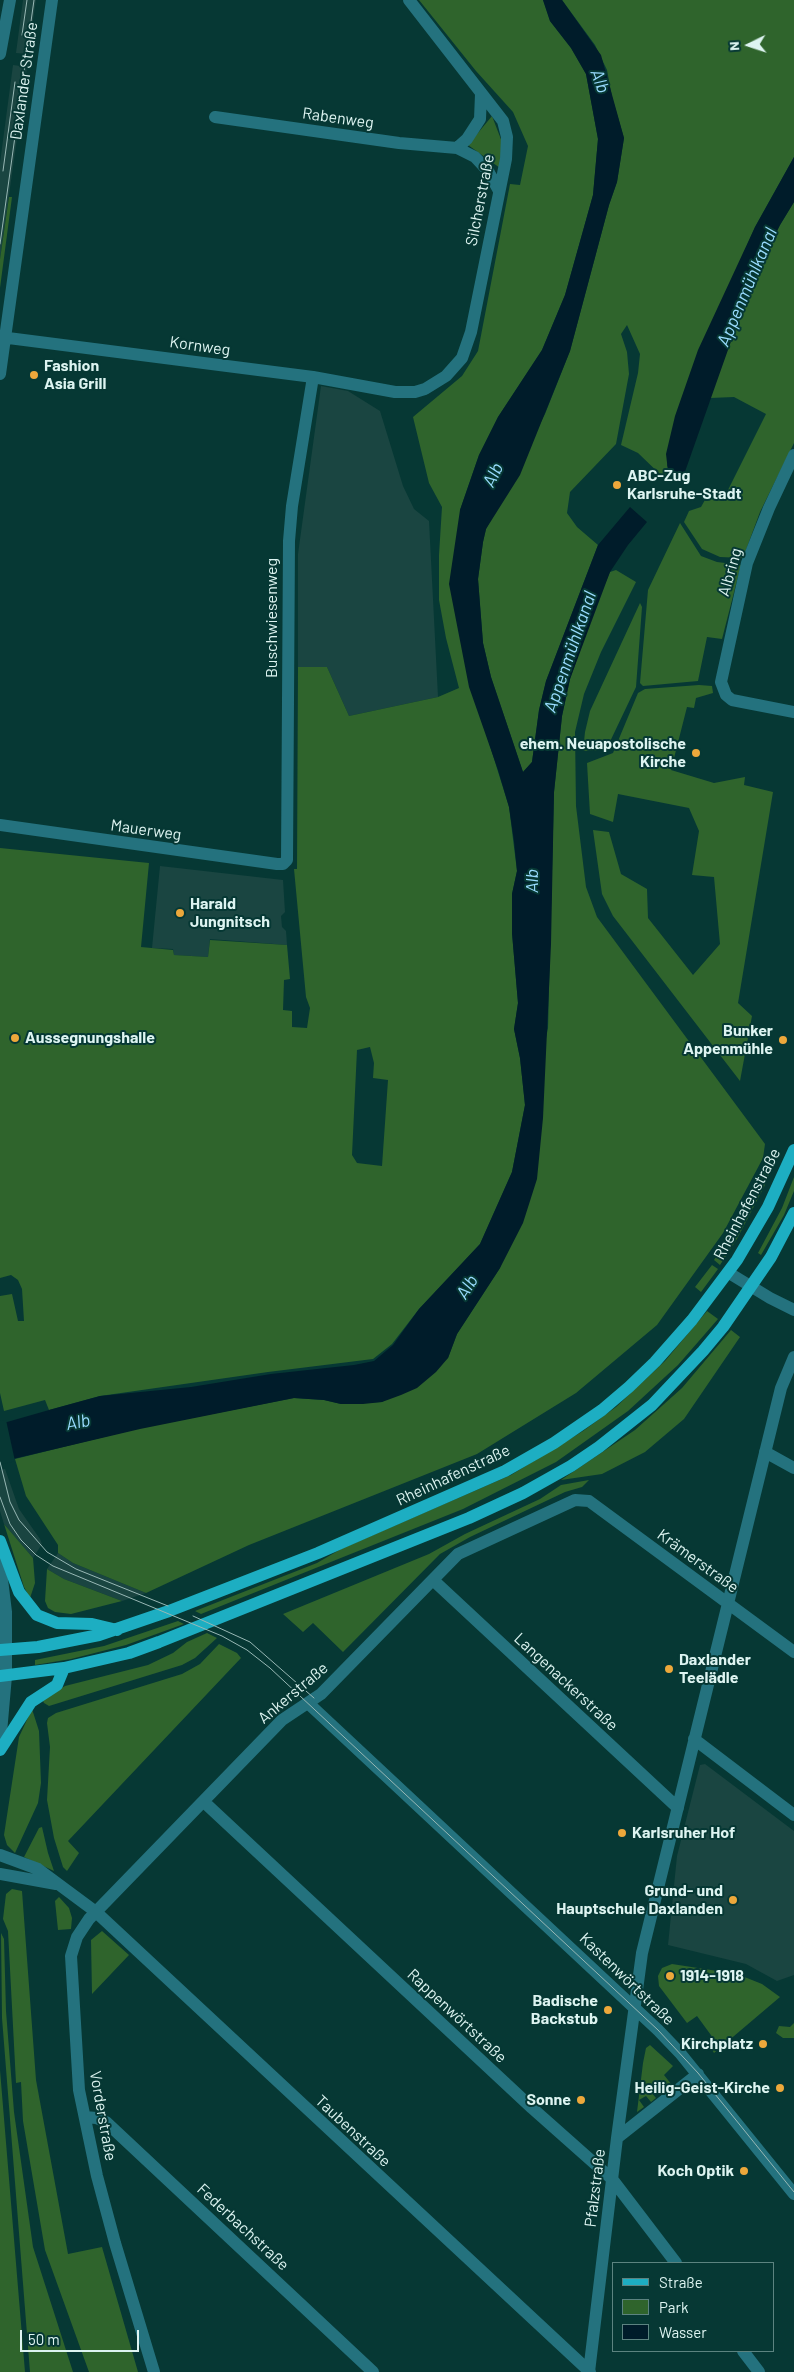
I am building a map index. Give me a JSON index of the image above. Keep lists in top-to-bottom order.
{
  "streets": {
    "main road": ["Rheinhafenstraße"],
    "street": [
      "Daxlander Straße",
      "Rabenweg",
      "Silcherstraße",
      "Kornweg",
      "Albring",
      "Buschwiesenweg",
      "Mauerweg",
      "Krämerstraße",
      "Langenackerstraße",
      "Ankerstraße",
      "Kastenwörtstraße",
      "Rappenwörtstraße",
      "Vorderstraße",
      "Taubenstraße",
      "Pfalzstraße",
      "Federbachstraße"
    ]
  },
  "crossings": [
    ["Daxlander Straße", "Kornweg"],
    ["Rabenweg", "Silcherstraße"],
    ["Silcherstraße", "Kornweg"],
    ["Kornweg", "Buschwiesenweg"],
    ["Buschwiesenweg", "Mauerweg"],
    ["Krämerstraße", "Ankerstraße"],
    ["Krämerstraße", "Pfalzstraße"],
    ["Langenackerstraße", "Ankerstraße"],
    ["Langenackerstraße", "Pfalzstraße"],
    ["Ankerstraße", "Kastenwörtstraße"],
    ["Ankerstraße", "Rappenwörtstraße"],
    ["Ankerstraße", "Vorderstraße"],
    ["Ankerstraße", "Taubenstraße"],
    ["Kastenwörtstraße", "Pfalzstraße"],
    ["Rappenwörtstraße", "Pfalzstraße"],
    ["Vorderstraße", "Taubenstraße"],
    ["Vorderstraße", "Federbachstraße"],
    ["Taubenstraße", "Pfalzstraße"]
  ],
  "water": ["Alb", "Appenmühlkanal"],
  "places": [
    "Fashion Asia Grill",
    "ABC-Zug Karlsruhe-Stadt",
    "ehem. Neuapostolische Kirche",
    "Harald Jungnitsch",
    "Aussegnungshalle",
    "Bunker Appenmühle",
    "Daxlander Teelädle",
    "Karlsruher Hof",
    "Grund- und Hauptschule Daxlanden",
    "1914-1918",
    "Badische Backstub",
    "Kirchplatz",
    "Heilig-Geist-Kirche",
    "Sonne",
    "Koch Optik"
  ],
  "legend": ["Straße", "Park", "Wasser"],
  "scale_bar": "50 m",
  "north": "left"
}
